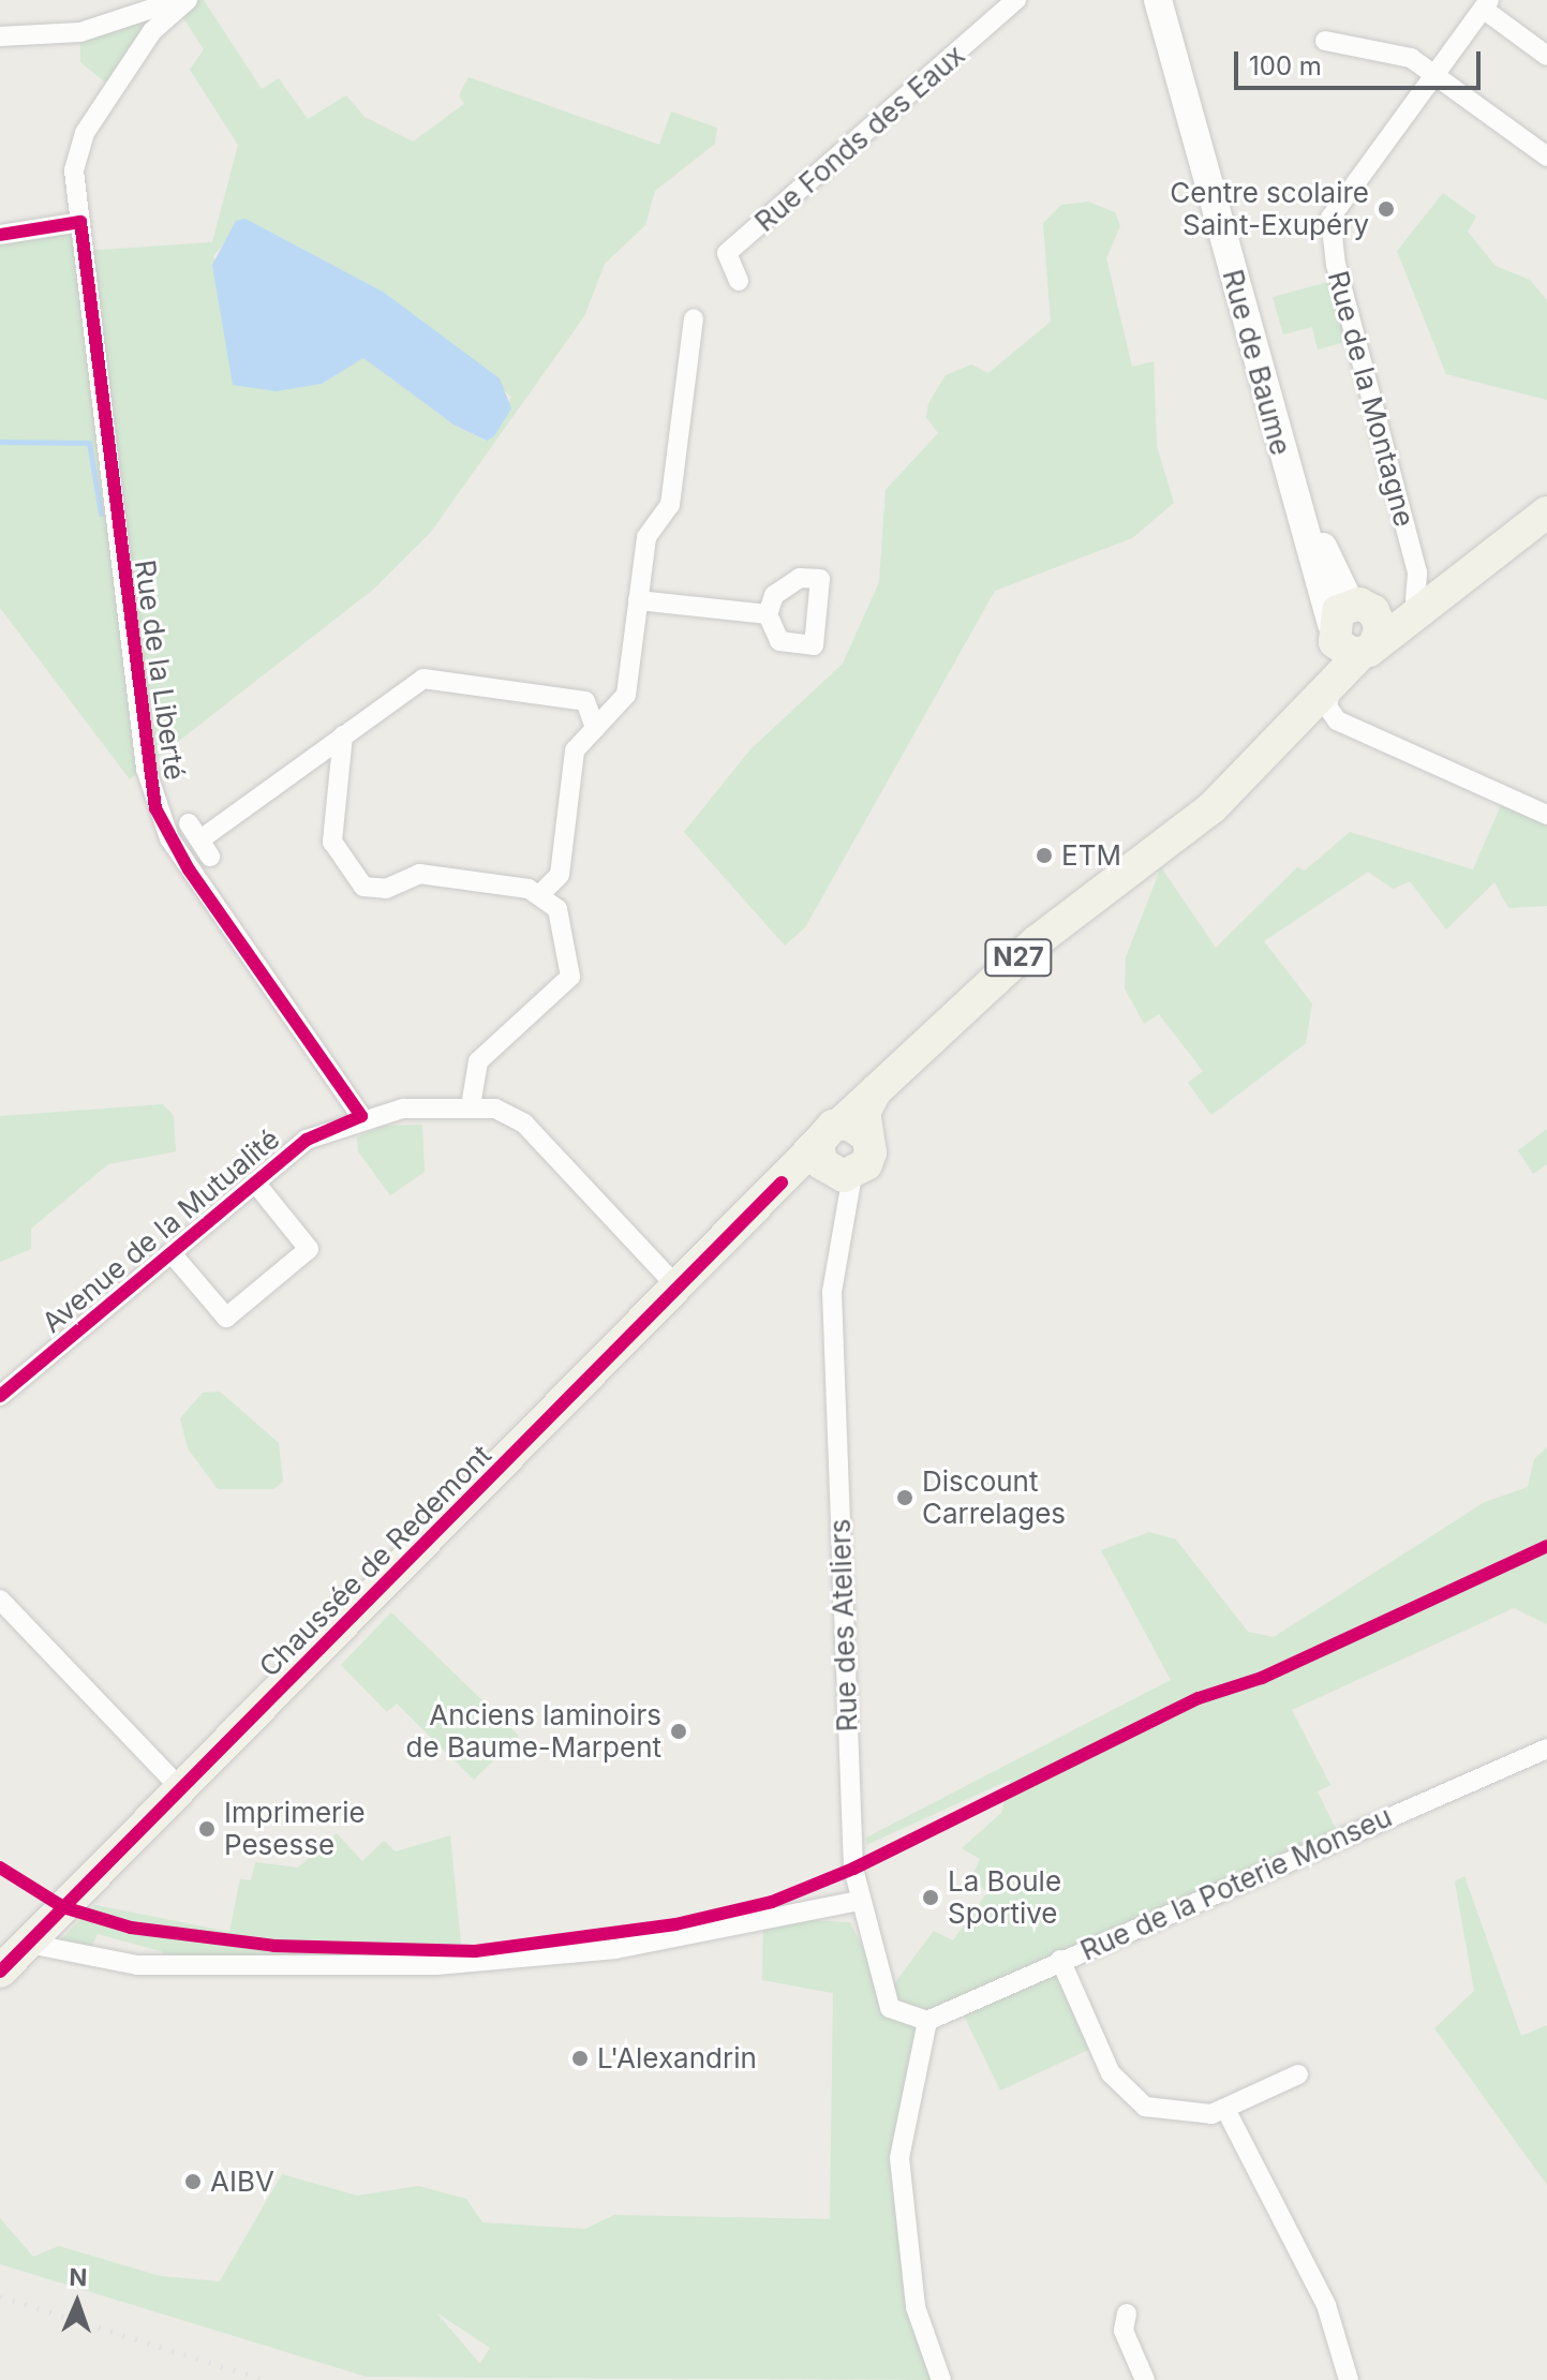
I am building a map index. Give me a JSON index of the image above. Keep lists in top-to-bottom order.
{
  "streets": {
    "main road": ["Rue de Baume", "N27", "Chaussée de Redemont"],
    "street": [
      "Rue Fonds des Eaux",
      "Rue de la Montagne",
      "Rue de la Liberté",
      "Avenue de la Mutualité",
      "Rue des Ateliers",
      "Rue de la Poterie Monseu"
    ]
  },
  "crossings": [
    ["Rue de Baume", "N27"],
    ["Rue de la Montagne", "N27"],
    ["Rue de la Liberté", "Avenue de la Mutualité"],
    ["N27", "Chaussée de Redemont"],
    ["N27", "Rue des Ateliers"],
    ["Avenue de la Mutualité", "Chaussée de Redemont"],
    ["Chaussée de Redemont", "Rue des Ateliers"],
    ["Rue des Ateliers", "Rue de la Poterie Monseu"]
  ],
  "places": [
    "Centre scolaire Saint-Exupéry",
    "ETM",
    "Discount Carrelages",
    "Anciens laminoirs de Baume-Marpent",
    "Imprimerie Pesesse",
    "La Boule Sportive",
    "L'Alexandrin",
    "AIBV"
  ],
  "scale_bar": "100 m",
  "north": "top"
}
